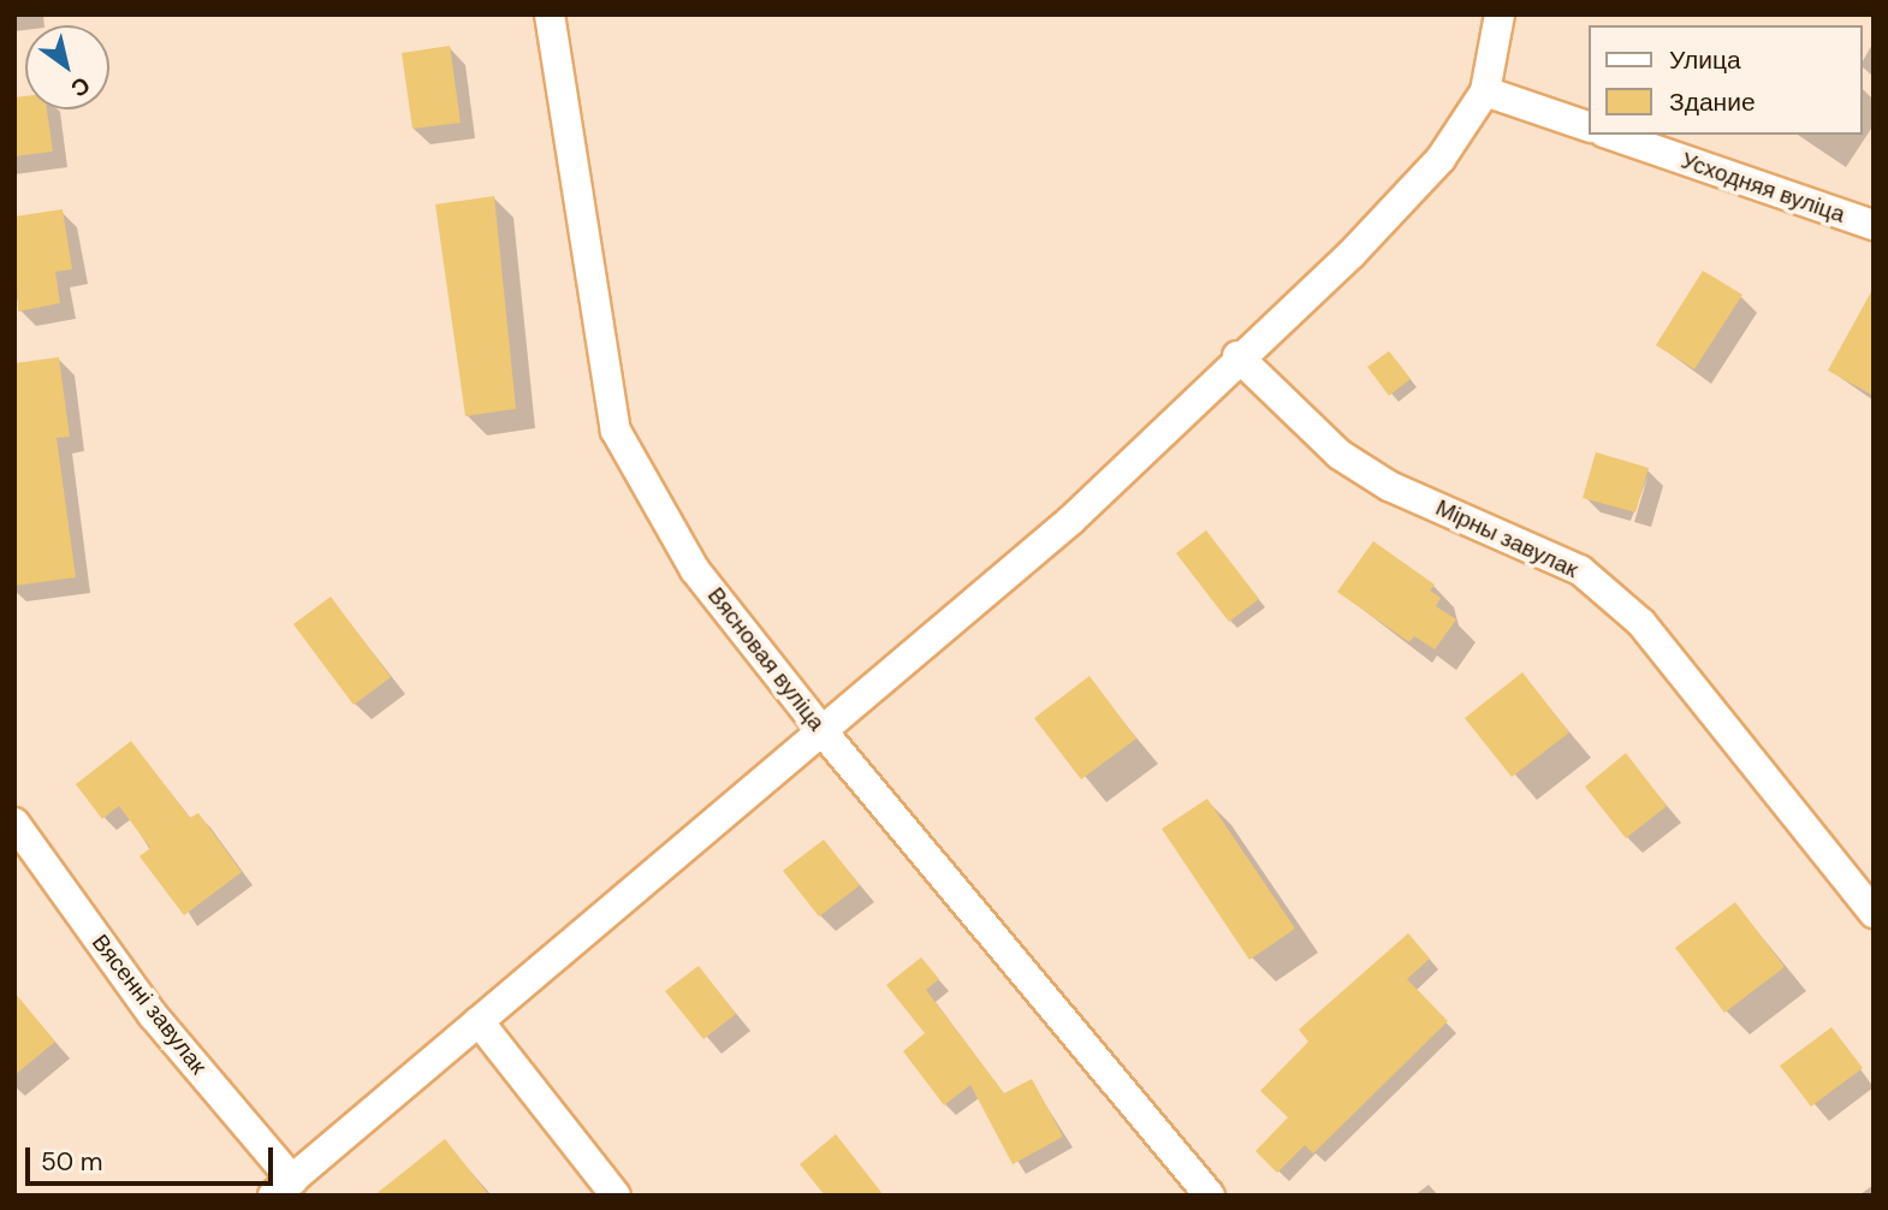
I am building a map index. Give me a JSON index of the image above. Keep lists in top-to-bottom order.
{
  "streets": {
    "street": [
      "Усходняя вуліца",
      "Мірны завулак",
      "Вясновая вуліца",
      "Вясенні завулак"
    ]
  },
  "legend": ["Улица", "Здание"],
  "scale_bar": "50 m",
  "north": "bottom right"
}
